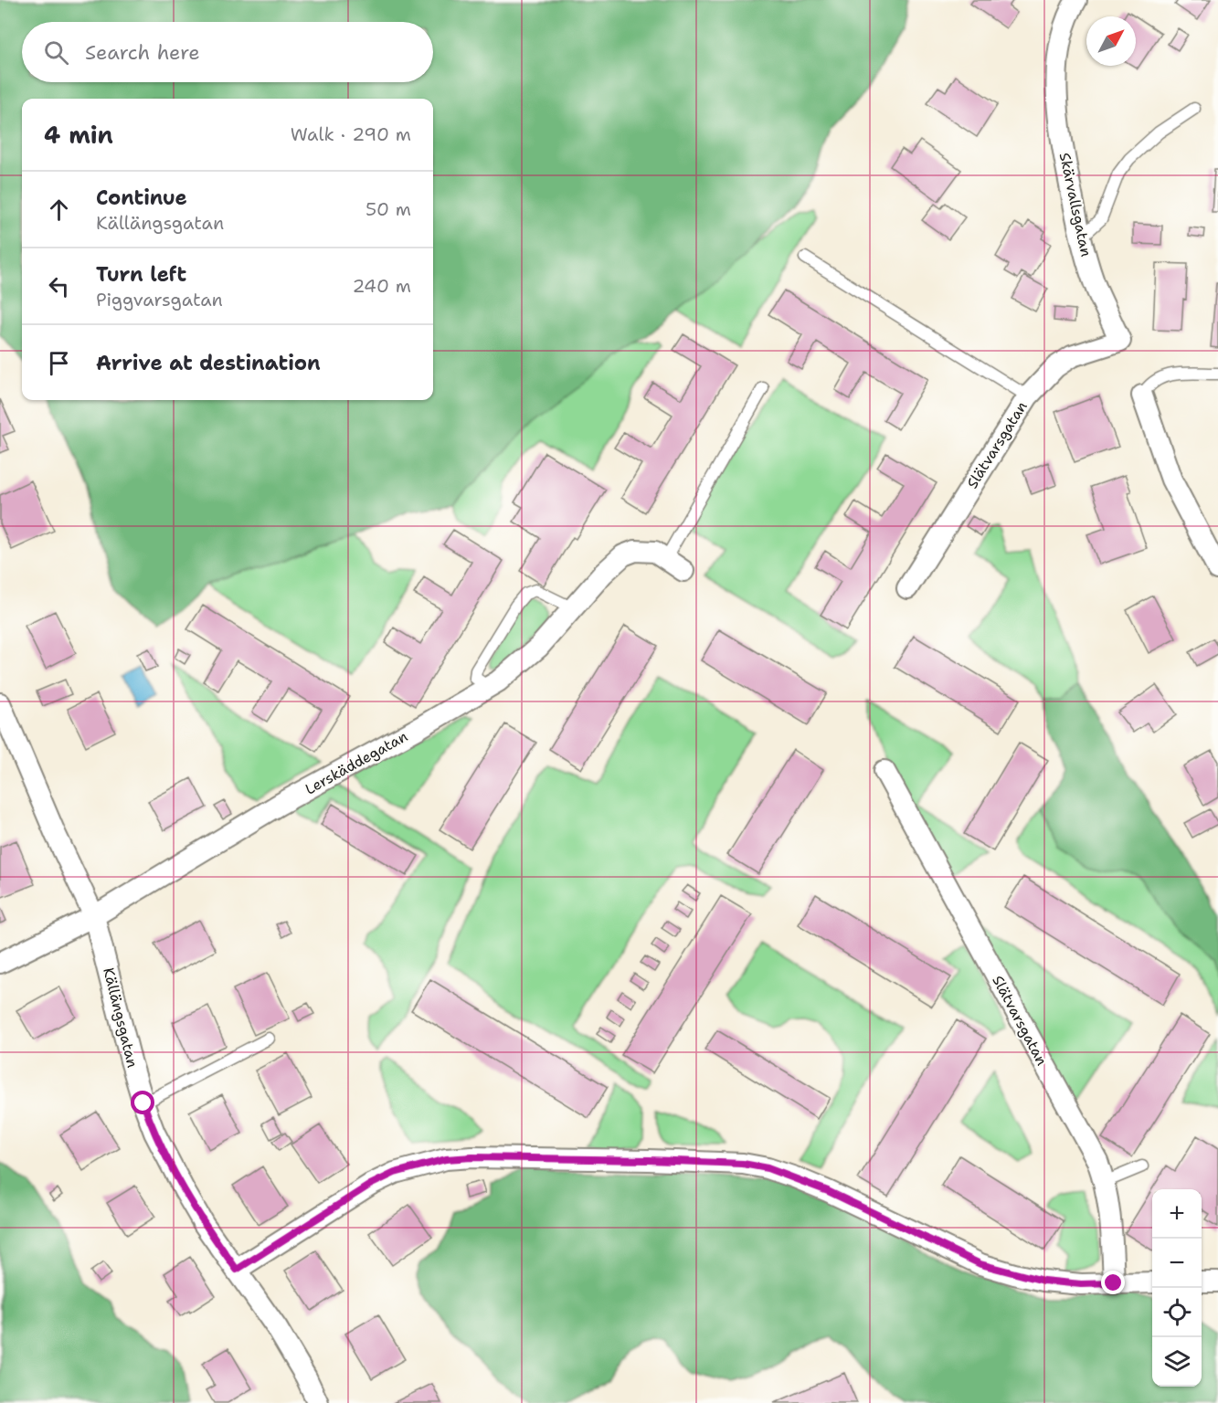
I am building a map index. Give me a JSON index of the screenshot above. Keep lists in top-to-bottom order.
{
  "streets": {
    "street": [
      "Skärvallsgatan",
      "Slätvarsgatan",
      "Lerskäddegatan",
      "Källängsgatan"
    ]
  },
  "crossings": [
    ["Skärvallsgatan", "Slätvarsgatan"],
    ["Lerskäddegatan", "Källängsgatan"]
  ],
  "north": "top right",
  "page": {
    "search": "Search here",
    "heading": ["4 min", "Walk · 290 m"],
    "list": [
      ["Continue", "Källängsgatan", "50 m"],
      ["Turn left", "Piggvarsgatan", "240 m"],
      "Arrive at destination"
    ],
    "map_buttons": ["+", "−"]
  }
}
